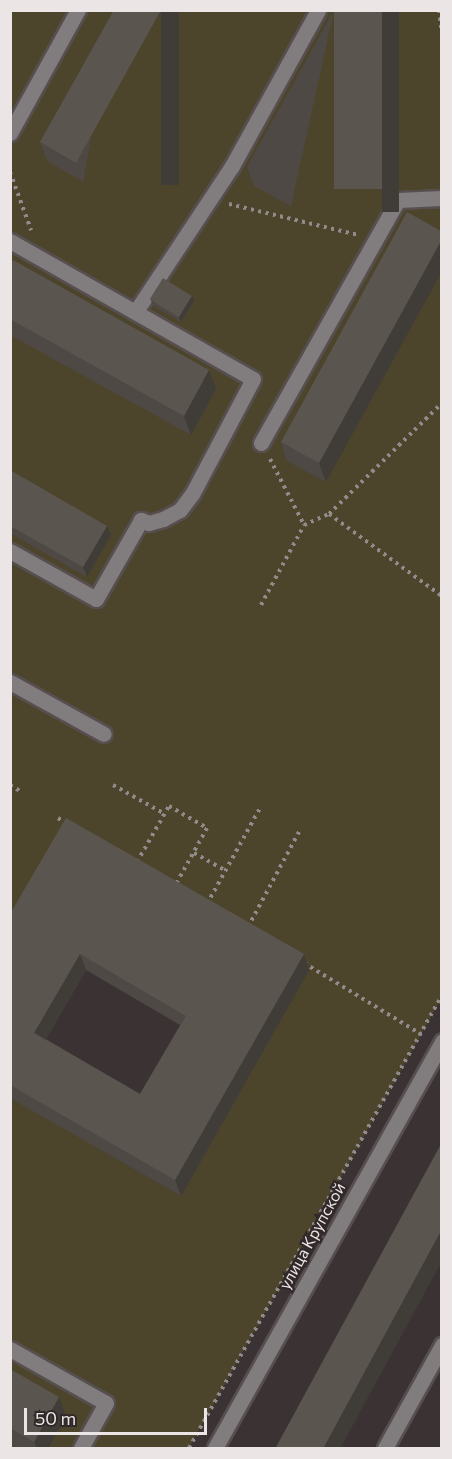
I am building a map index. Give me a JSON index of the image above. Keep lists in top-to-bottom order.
{
  "streets": {
    "street": ["улица Крупской"]
  },
  "scale_bar": "50 m"
}
